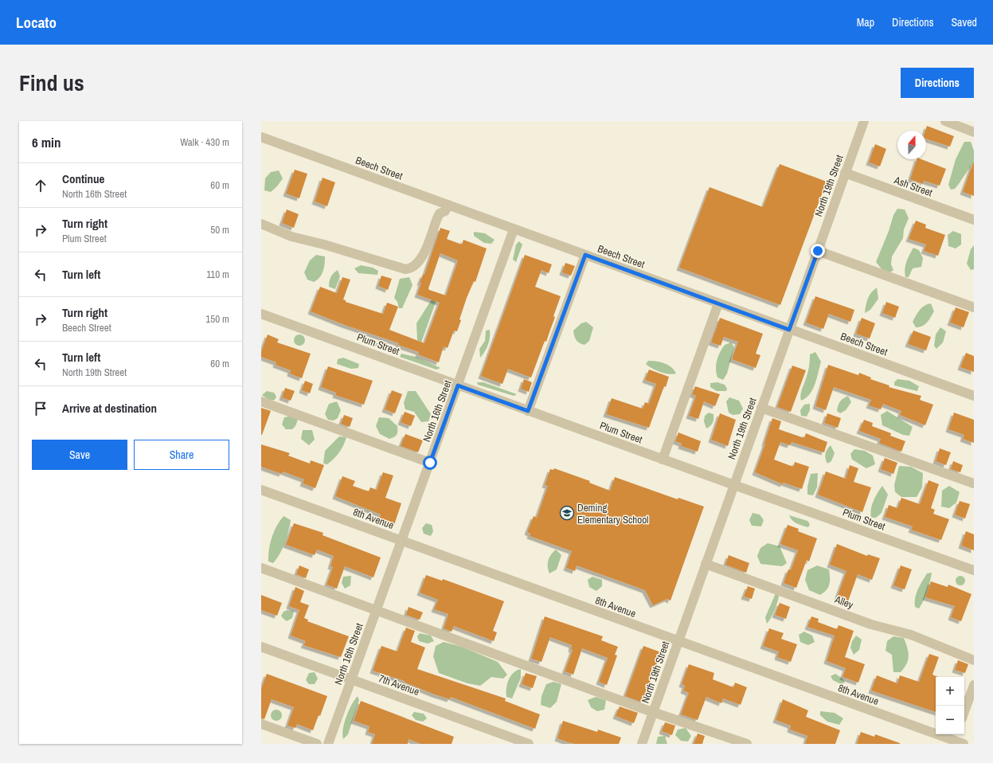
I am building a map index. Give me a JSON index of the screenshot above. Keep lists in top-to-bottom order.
{
  "streets": {
    "street": [
      "Beech Street",
      "North 19th Street",
      "Ash Street",
      "Plum Street",
      "North 16th Street",
      "8th Avenue",
      "Alley",
      "7th Avenue"
    ]
  },
  "crossings": [
    ["Beech Street", "North 19th Street"],
    ["Beech Street", "North 16th Street"],
    ["North 19th Street", "Ash Street"],
    ["North 19th Street", "Plum Street"],
    ["North 19th Street", "8th Avenue"],
    ["North 19th Street", "Alley"],
    ["Plum Street", "North 16th Street"],
    ["North 16th Street", "8th Avenue"],
    ["North 16th Street", "7th Avenue"]
  ],
  "places": {
    "school or university": ["Deming Elementary School"]
  },
  "north": "top",
  "page": {
    "header": "Locato",
    "nav": ["Map", "Directions", "Saved"],
    "title": "Find us",
    "buttons": [
      "Directions",
      ["Save", "Share"]
    ],
    "heading": ["6 min", "Walk · 430 m"],
    "list": [
      ["Continue", "North 16th Street", "60 m"],
      ["Turn right", "Plum Street", "50 m"],
      ["Turn left", "110 m"],
      ["Turn right", "Beech Street", "150 m"],
      ["Turn left", "North 19th Street", "60 m"],
      "Arrive at destination"
    ],
    "map_buttons": ["+", "−"]
  }
}
